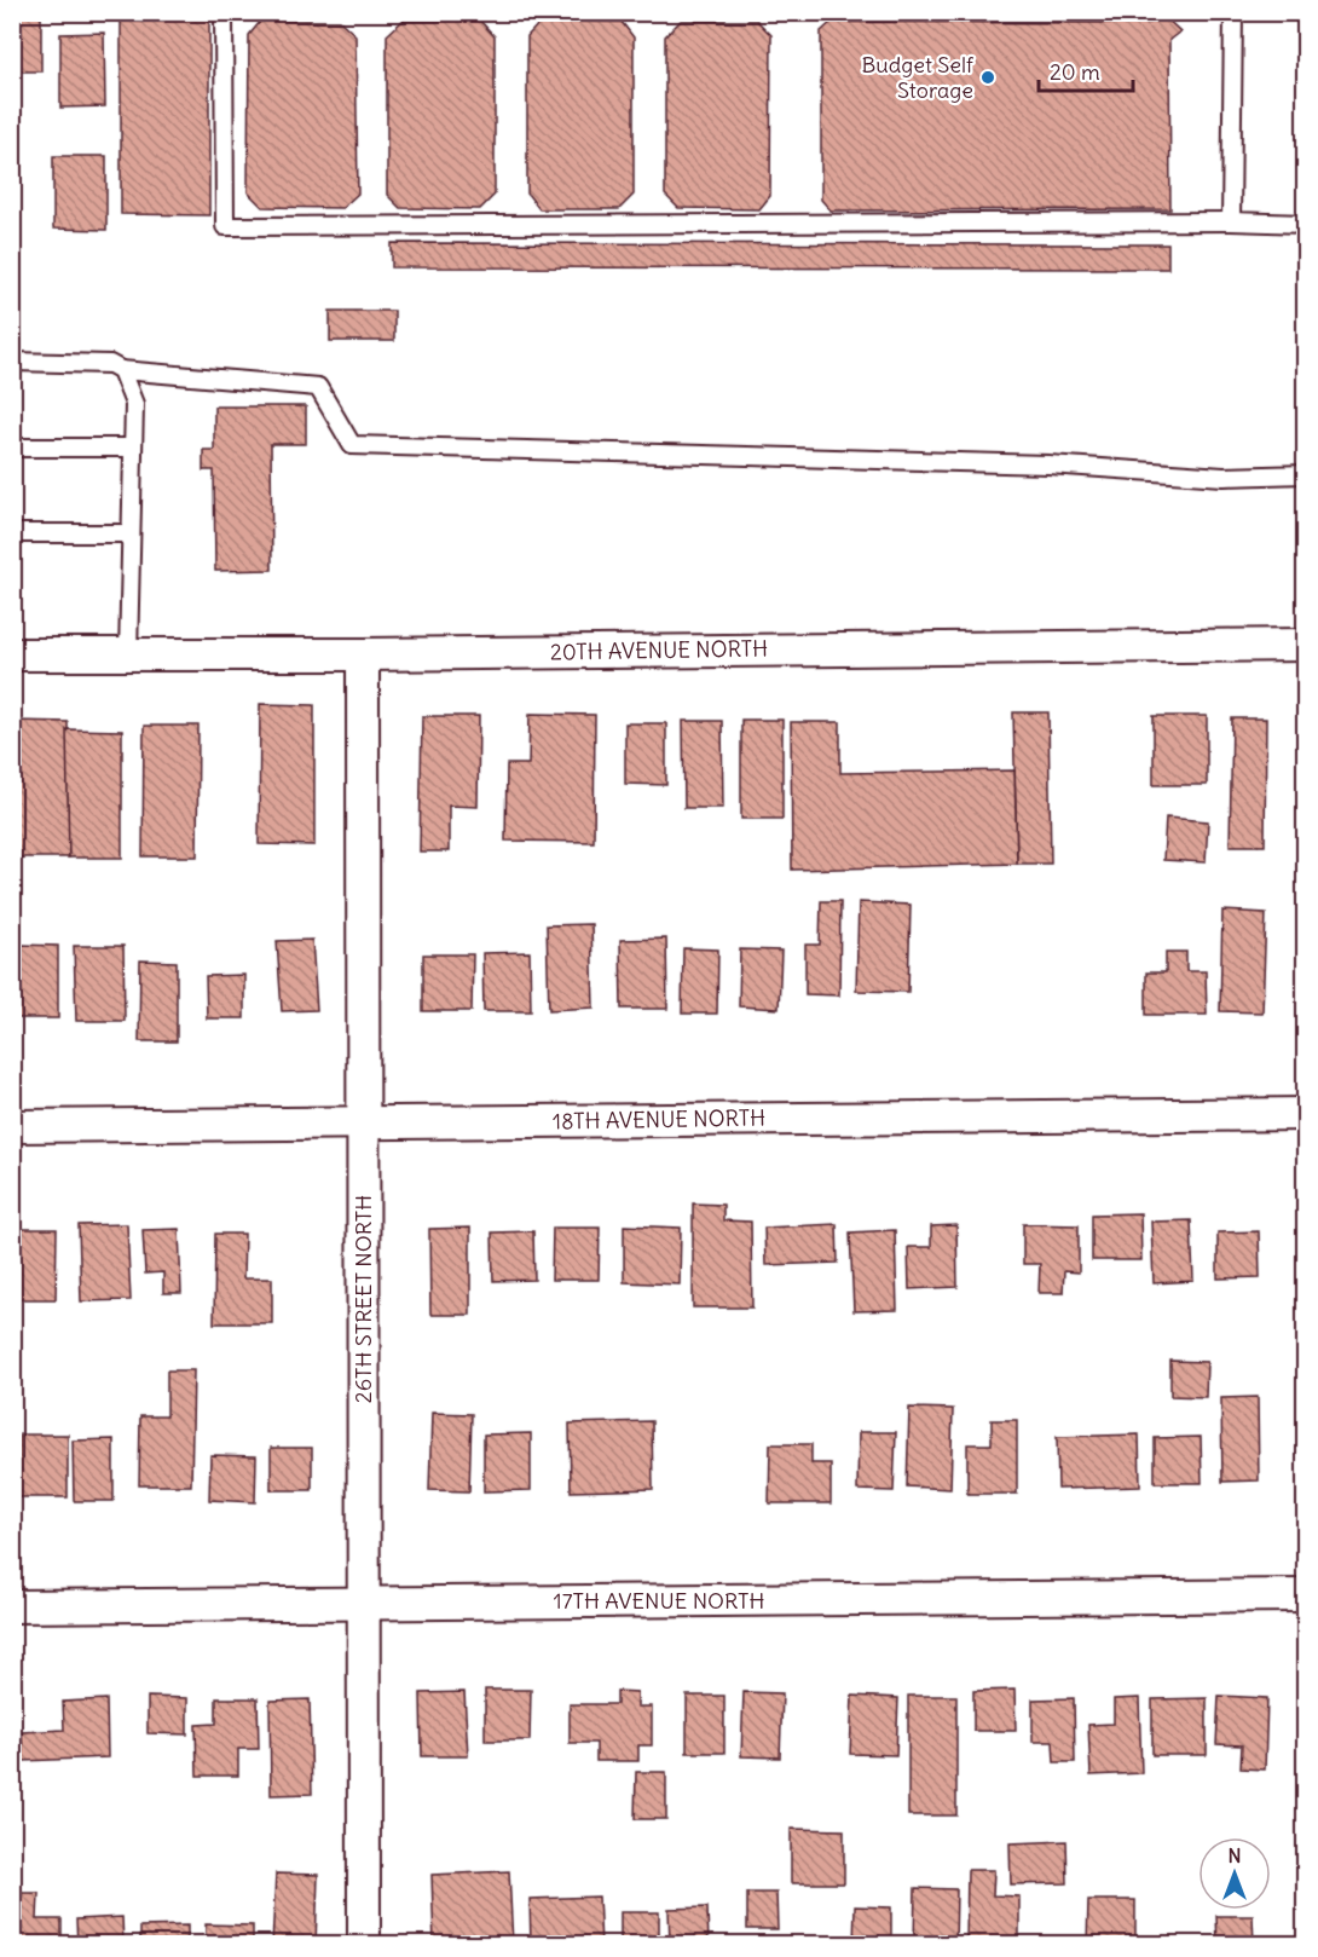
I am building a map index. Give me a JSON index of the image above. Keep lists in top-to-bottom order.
{
  "streets": {
    "street": [
      "20TH AVENUE NORTH",
      "18TH AVENUE NORTH",
      "26TH STREET NORTH",
      "17TH AVENUE NORTH"
    ]
  },
  "crossings": [
    ["20TH AVENUE NORTH", "26TH STREET NORTH"],
    ["18TH AVENUE NORTH", "26TH STREET NORTH"],
    ["26TH STREET NORTH", "17TH AVENUE NORTH"]
  ],
  "places": ["Budget Self Storage"],
  "scale_bar": "20 m",
  "north": "top"
}
